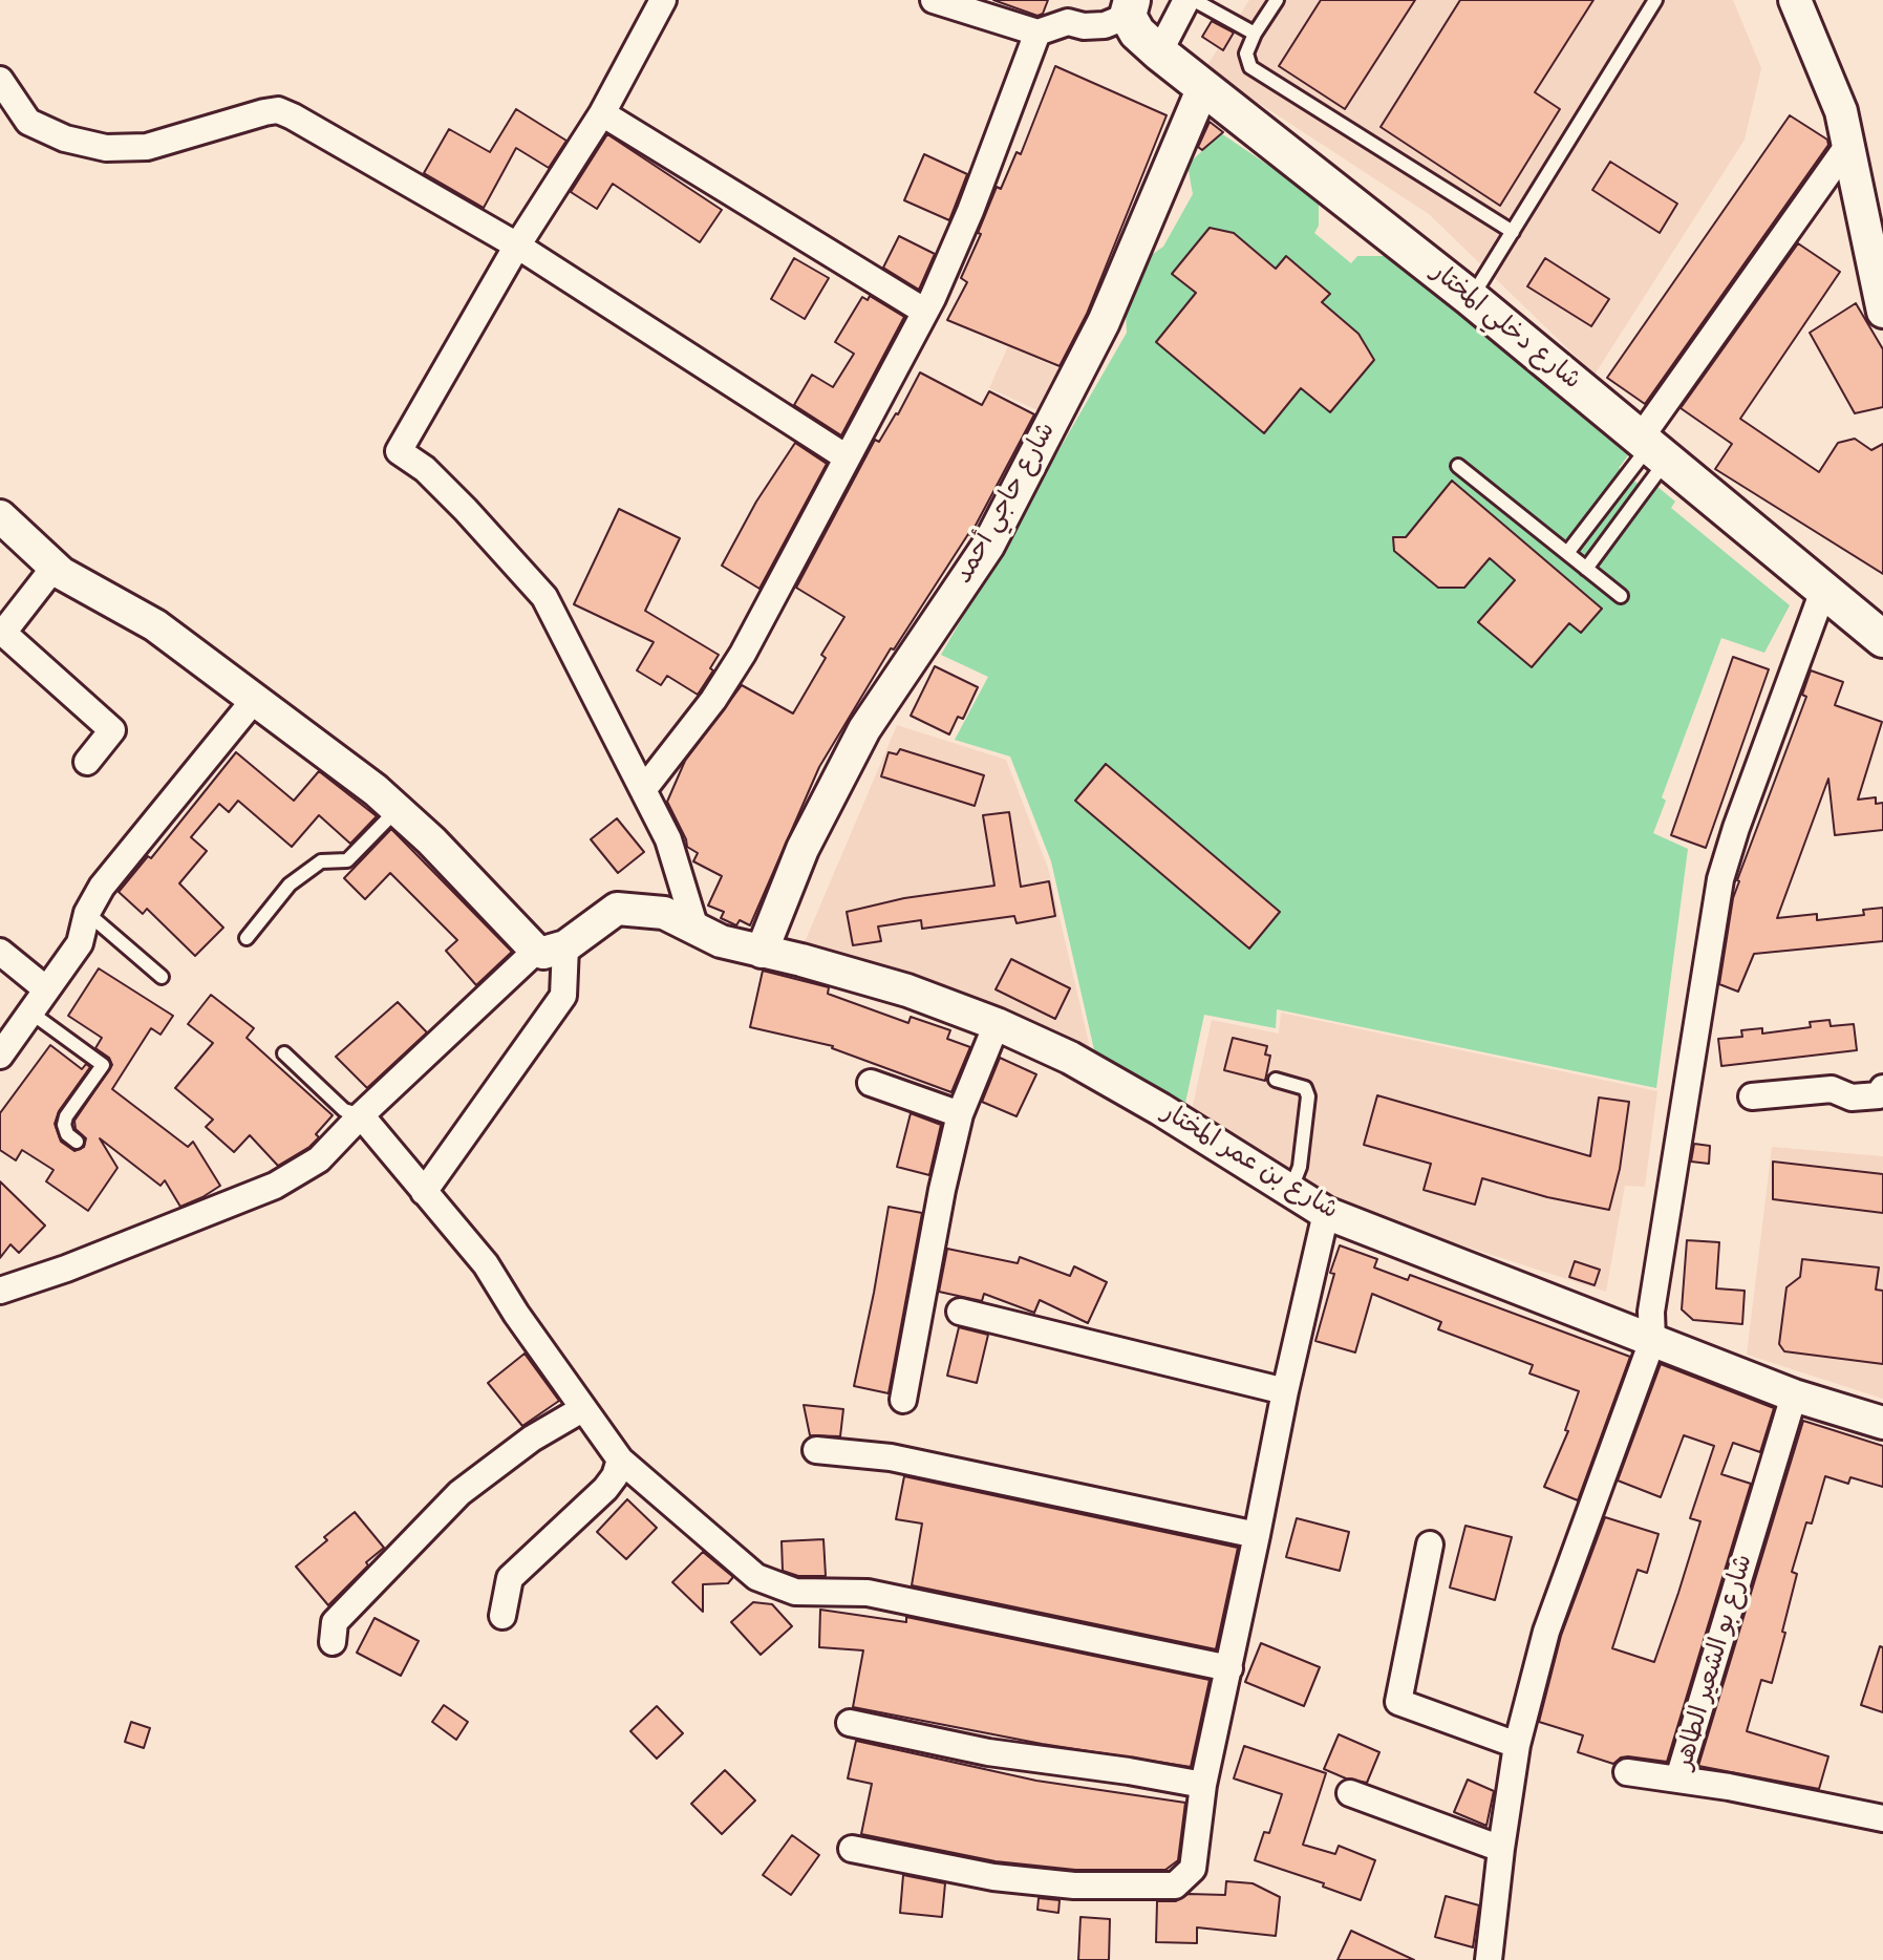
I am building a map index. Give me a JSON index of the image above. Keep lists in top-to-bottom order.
{
  "streets": {
    "main road": ["شارع دخلي المختار"],
    "street": ["شارع حاجي أحمد", "شارع بن عمر المختار", "شارع بو الشعير الطاهر"]
  },
  "crossings": [
    ["شارع دخلي المختار", "شارع حاجي أحمد"],
    ["شارع حاجي أحمد", "شارع بن عمر المختار"],
    ["شارع بن عمر المختار", "شارع بو الشعير الطاهر"]
  ]
}
